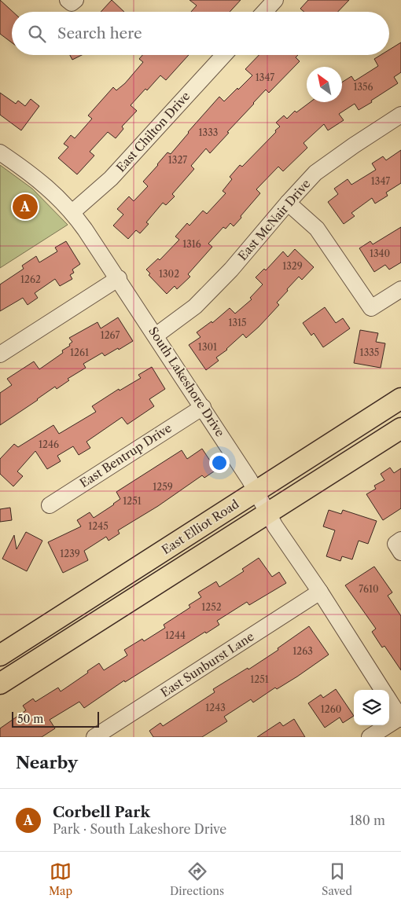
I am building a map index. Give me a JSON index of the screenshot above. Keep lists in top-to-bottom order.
{
  "streets": {
    "main road": ["East Elliot Road"],
    "street": [
      "East Chilton Drive",
      "East McNair Drive",
      "South Lakeshore Drive",
      "East Bentrup Drive",
      "East Sunburst Lane"
    ]
  },
  "crossings": [
    ["East Chilton Drive", "South Lakeshore Drive"],
    ["East McNair Drive", "South Lakeshore Drive"],
    ["South Lakeshore Drive", "East Bentrup Drive"],
    ["South Lakeshore Drive", "East Elliot Road"],
    ["South Lakeshore Drive", "East Sunburst Lane"]
  ],
  "house_numbers": [
    "1347",
    "1356",
    "1333",
    "1327",
    "1347",
    "1316",
    "1340",
    "1329",
    "1302",
    "1262",
    "1315",
    "1267",
    "1301",
    "1261",
    "1335",
    "1246",
    "1259",
    "1251",
    "1245",
    "1239",
    "7610",
    "1252",
    "1244",
    "1263",
    "1251",
    "1243",
    "1260"
  ],
  "scale_bar": "50 m",
  "north": "top left",
  "page": {
    "search": "Search here",
    "pins": "A",
    "scale": "50 m",
    "heading": "Nearby",
    "list": [
      {
        "mark": "A",
        "name": "Corbell Park",
        "note": "Park · South Lakeshore Drive",
        "value": "180 m"
      }
    ],
    "nav": ["Map", "Directions", "Saved"]
  }
}
